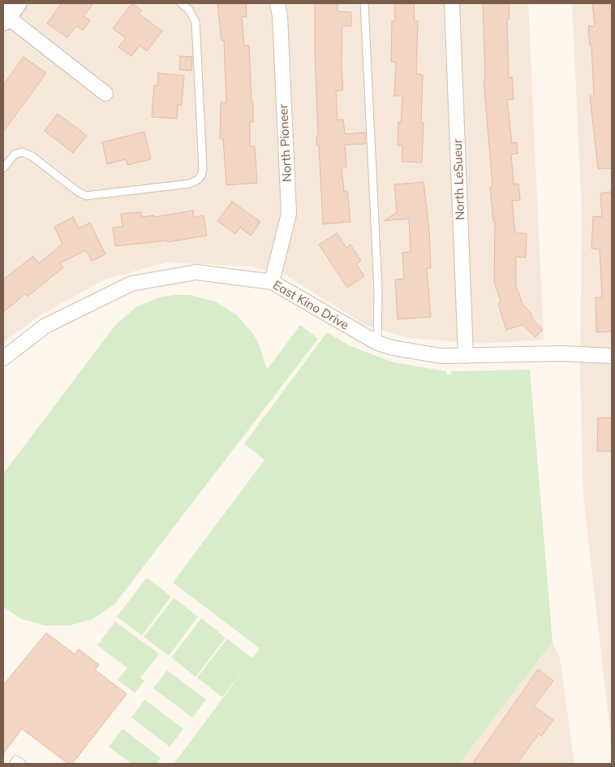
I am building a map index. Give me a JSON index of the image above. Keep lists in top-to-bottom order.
{
  "streets": {
    "street": ["North Pioneer", "North LeSueur", "East Kino Drive"]
  },
  "crossings": [
    ["North Pioneer", "East Kino Drive"],
    ["North LeSueur", "East Kino Drive"]
  ]
}
